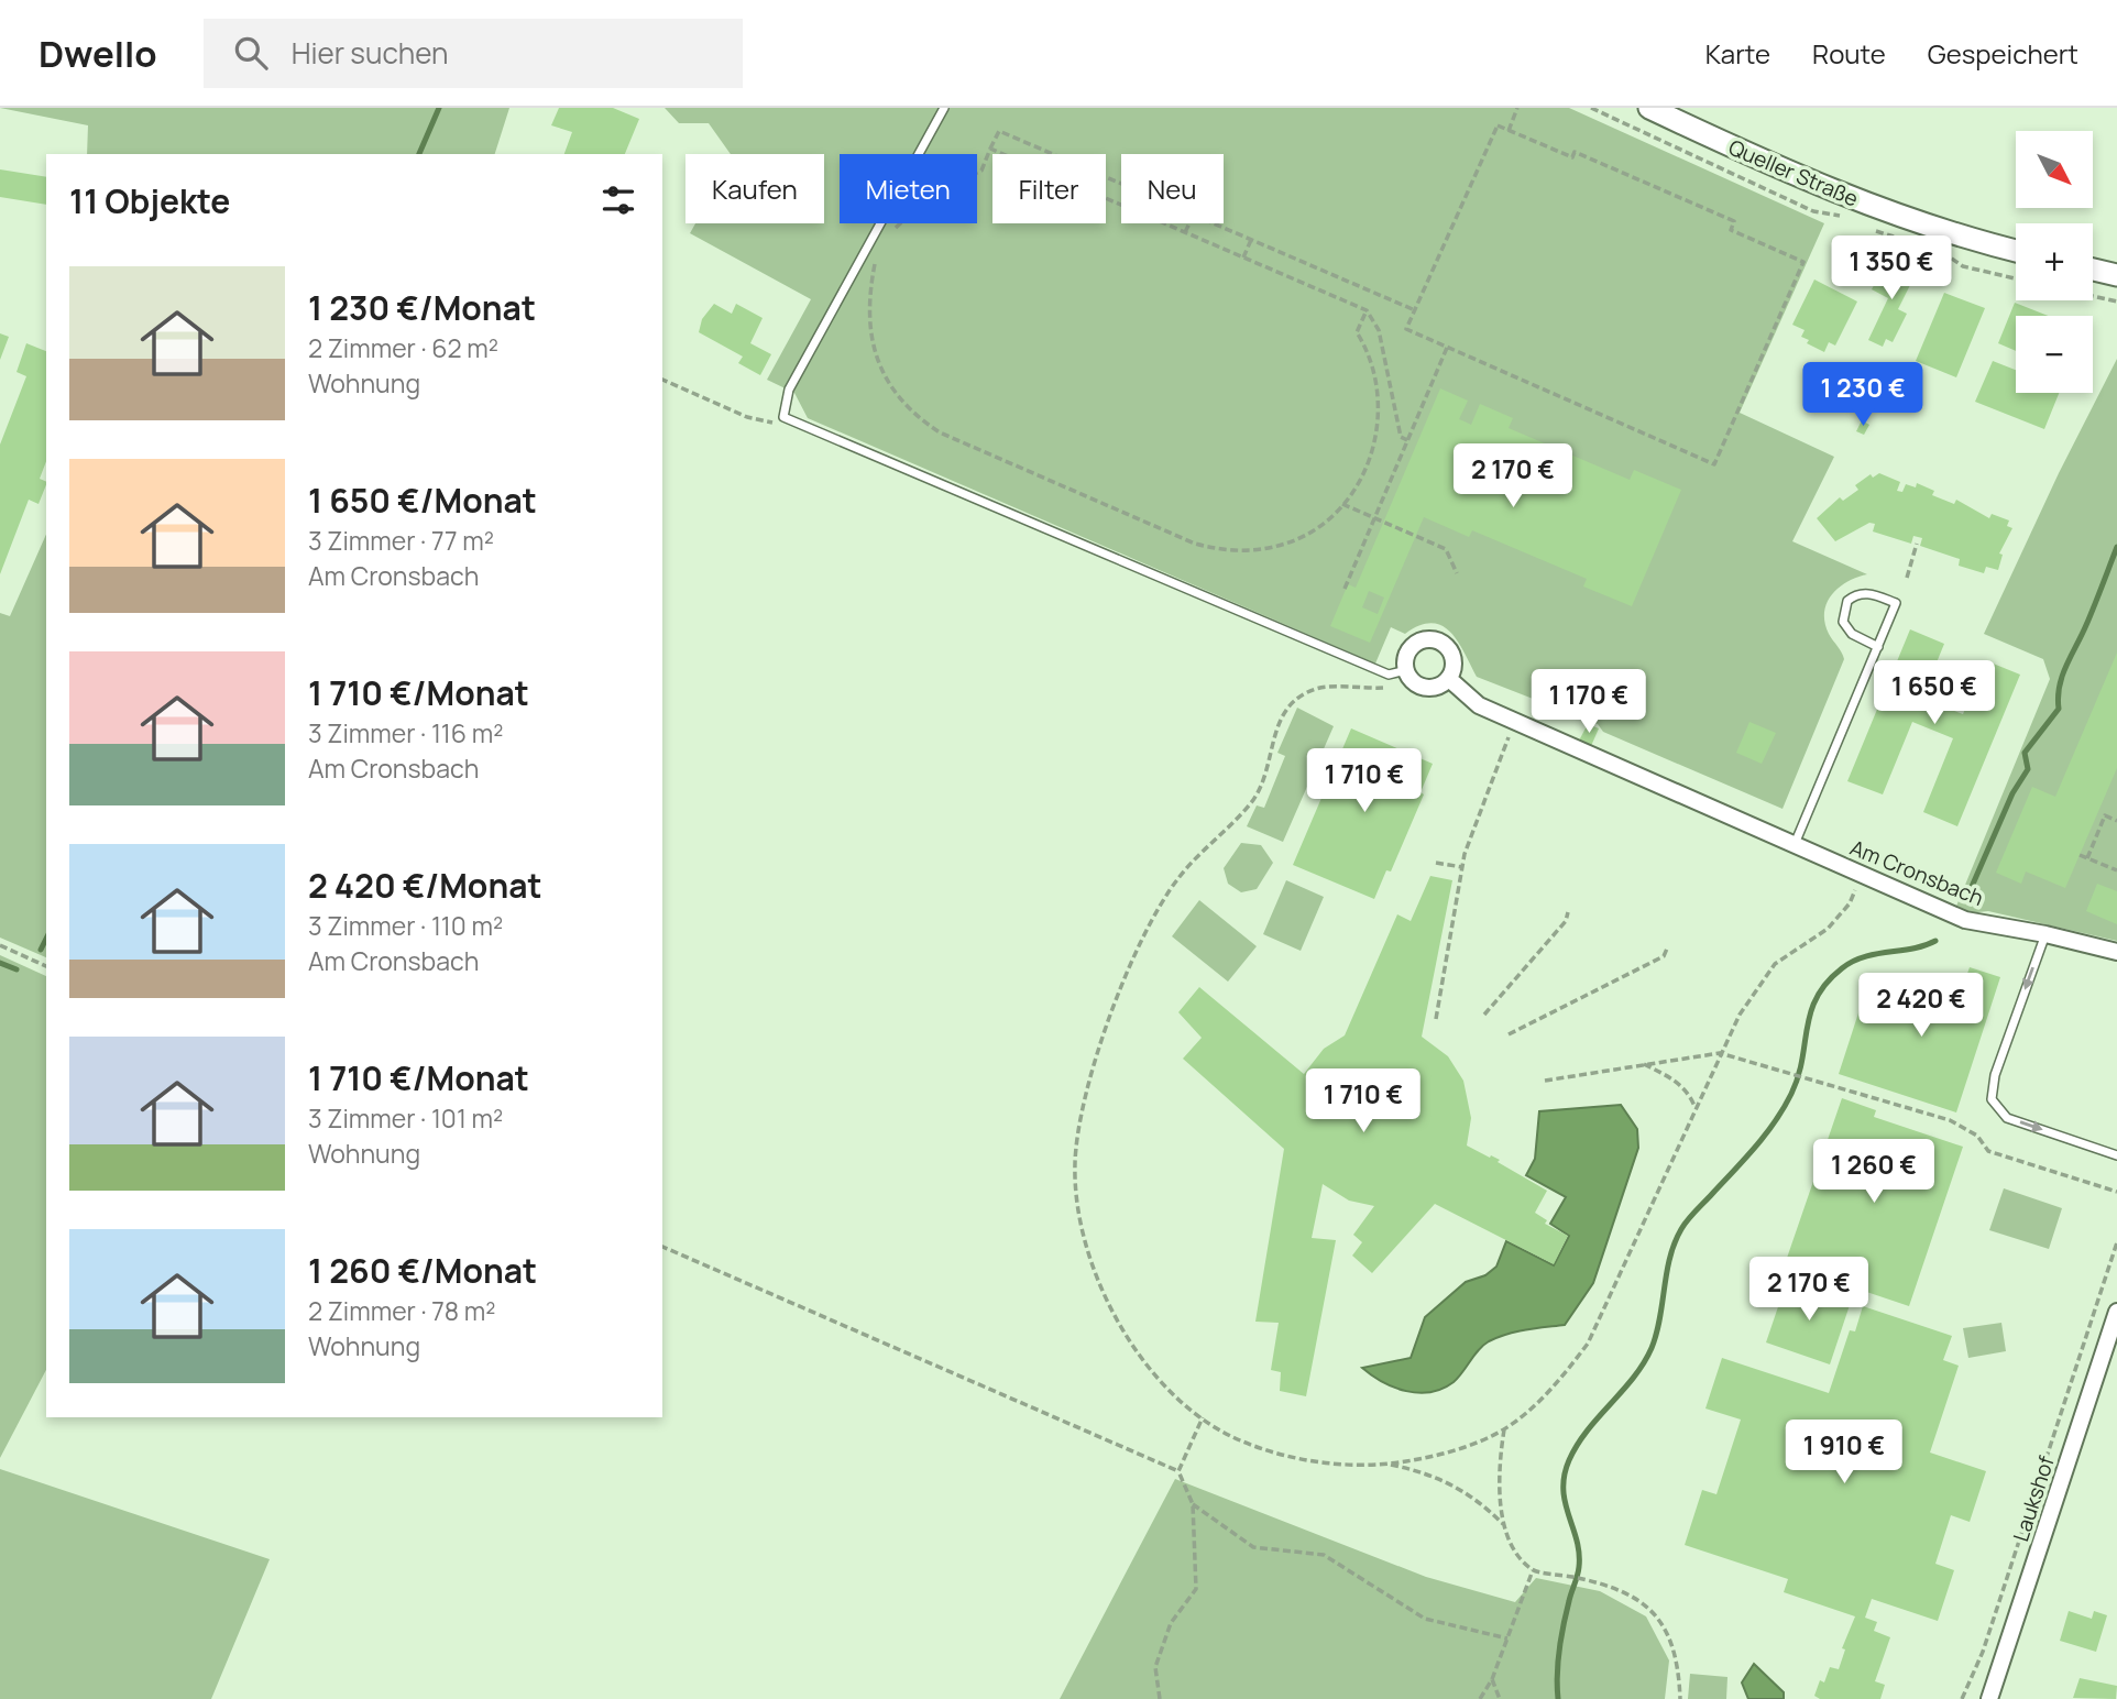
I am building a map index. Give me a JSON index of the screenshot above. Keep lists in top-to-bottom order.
{
  "streets": {
    "main road": ["Queller Straße"],
    "street": ["Am Cronsbach", "Laukshof"]
  },
  "north": "bottom right",
  "page": {
    "header": "Dwello",
    "search": "Hier suchen",
    "nav": ["Karte", "Route", "Gespeichert"],
    "map_buttons": ["+", "−"],
    "chip": [
      "Kaufen",
      "Mieten",
      "Filter",
      "Neu"
    ],
    "heading": "11 Objekte",
    "price": [
      "1 350 €",
      "1 230 €",
      "2 170 €",
      "1 650 €",
      "1 170 €",
      "1 710 €",
      "2 420 €",
      "1 710 €",
      "1 260 €",
      "2 170 €",
      "1 910 €"
    ],
    "list": [
      {
        "name": "1 230 €/Monat",
        "note": "2 Zimmer · 62 m² · Wohnung"
      },
      {
        "name": "1 650 €/Monat",
        "note": "3 Zimmer · 77 m² · Am Cronsbach"
      },
      {
        "name": "1 710 €/Monat",
        "note": "3 Zimmer · 116 m² · Am Cronsbach"
      },
      {
        "name": "2 420 €/Monat",
        "note": "3 Zimmer · 110 m² · Am Cronsbach"
      },
      {
        "name": "1 710 €/Monat",
        "note": "3 Zimmer · 101 m² · Wohnung"
      },
      {
        "name": "1 260 €/Monat",
        "note": "2 Zimmer · 78 m² · Wohnung"
      }
    ]
  }
}
